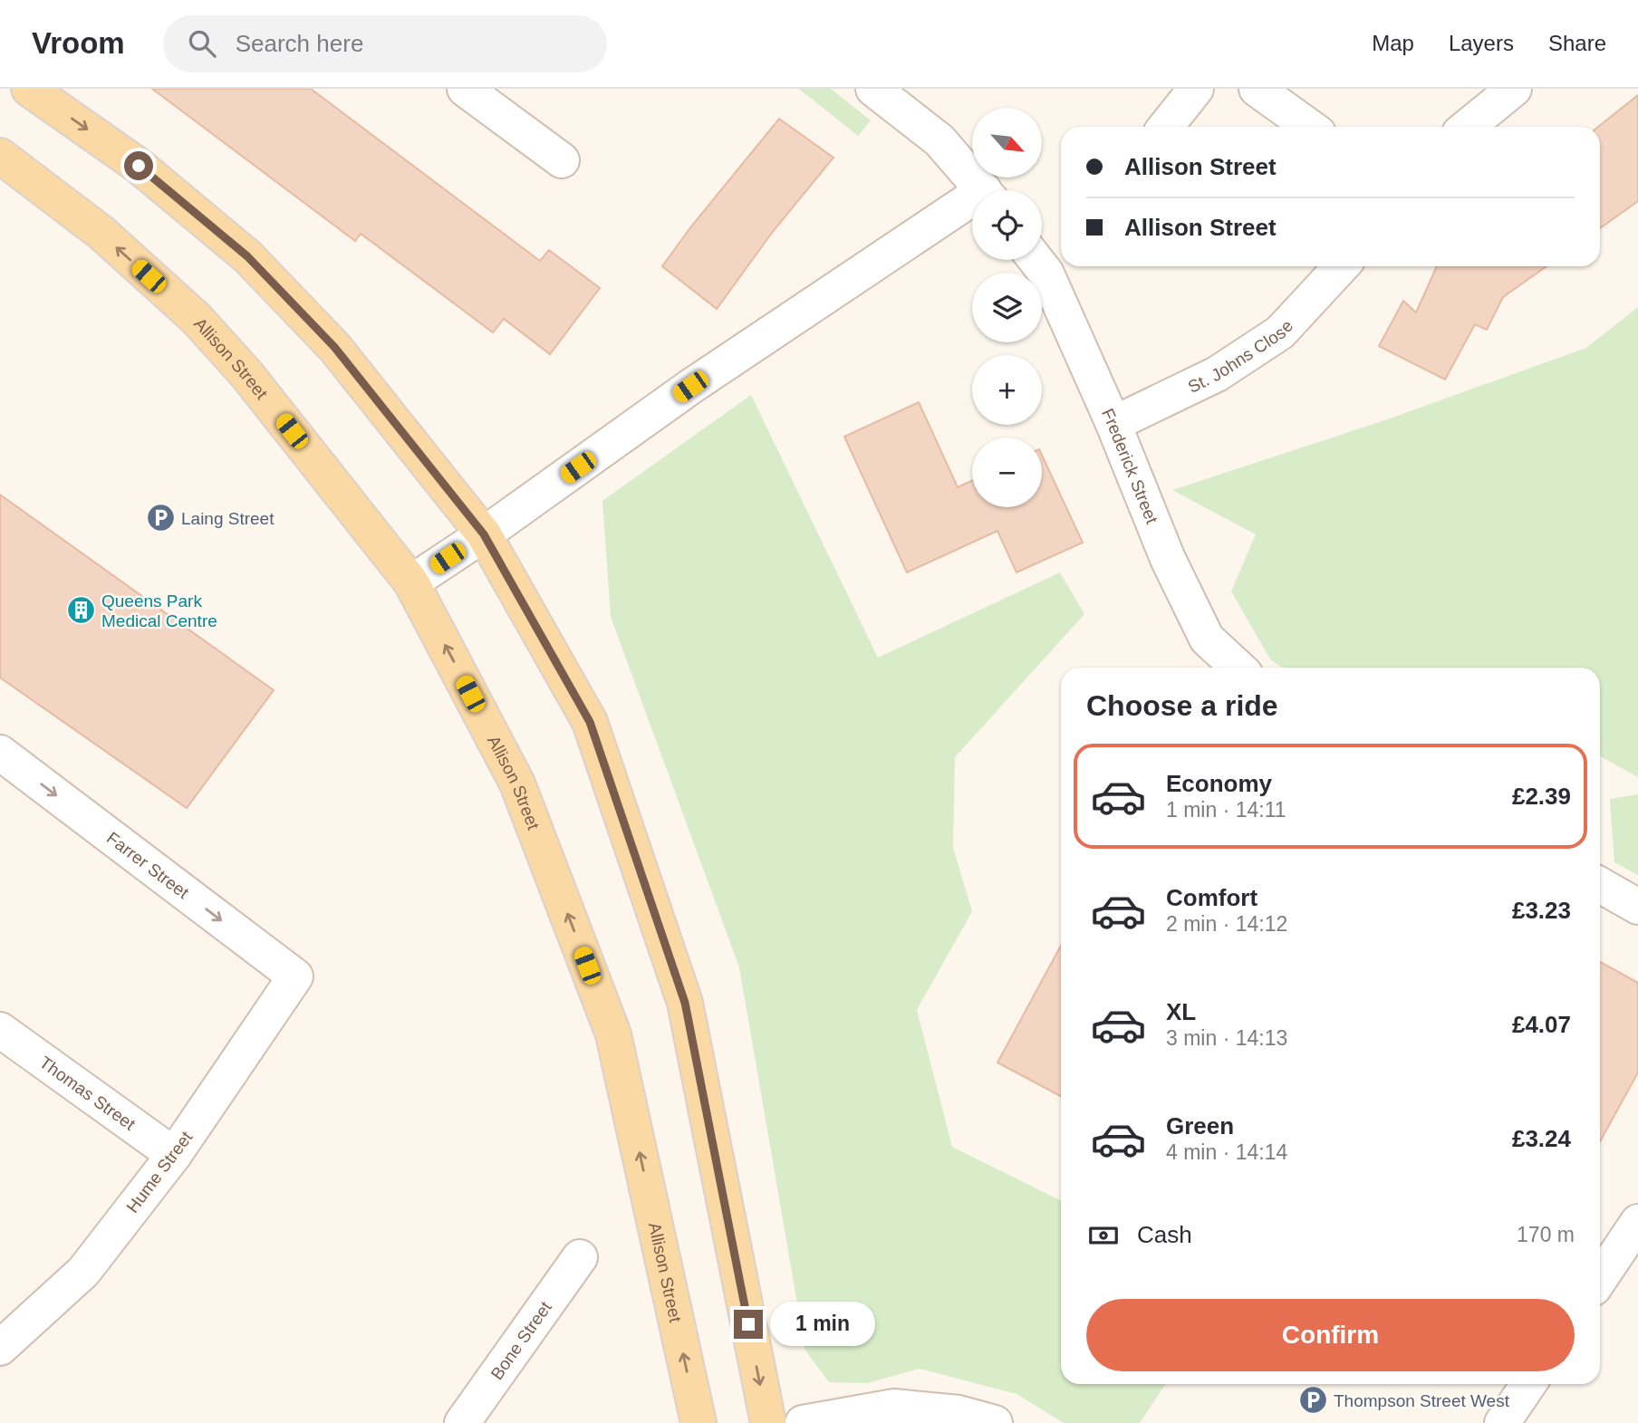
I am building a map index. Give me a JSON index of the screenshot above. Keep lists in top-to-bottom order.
{
  "streets": {
    "main road": ["Allison Street"],
    "street": [
      "St. Johns Close",
      "Frederick Street",
      "Farrer Street",
      "Thomas Street",
      "Hume Street",
      "Bone Street"
    ]
  },
  "crossings": [
    ["St. Johns Close", "Frederick Street"],
    ["Farrer Street", "Hume Street"],
    ["Thomas Street", "Hume Street"]
  ],
  "one_way": ["Farrer Street"],
  "places": {
    "parking": ["Laing Street", "Thompson Street West"],
    "building": ["Queens Park Medical Centre"]
  },
  "north": "bottom right",
  "page": {
    "header": "Vroom",
    "search": "Search here",
    "nav": ["Map", "Layers", "Share"],
    "map_buttons": ["+", "−"],
    "banner": ["Allison Street", "Allison Street"],
    "heading": "Choose a ride",
    "list": [
      {
        "name": "Economy",
        "note": "1 min · 14:11",
        "value": "£2.39"
      },
      {
        "name": "Comfort",
        "note": "2 min · 14:12",
        "value": "£3.23"
      },
      {
        "name": "XL",
        "note": "3 min · 14:13",
        "value": "£4.07"
      },
      {
        "name": "Green",
        "note": "4 min · 14:14",
        "value": "£3.24"
      }
    ],
    "pay": ["Cash", "170 m"],
    "buttons": "Confirm",
    "bubble": "1 min"
  }
}
